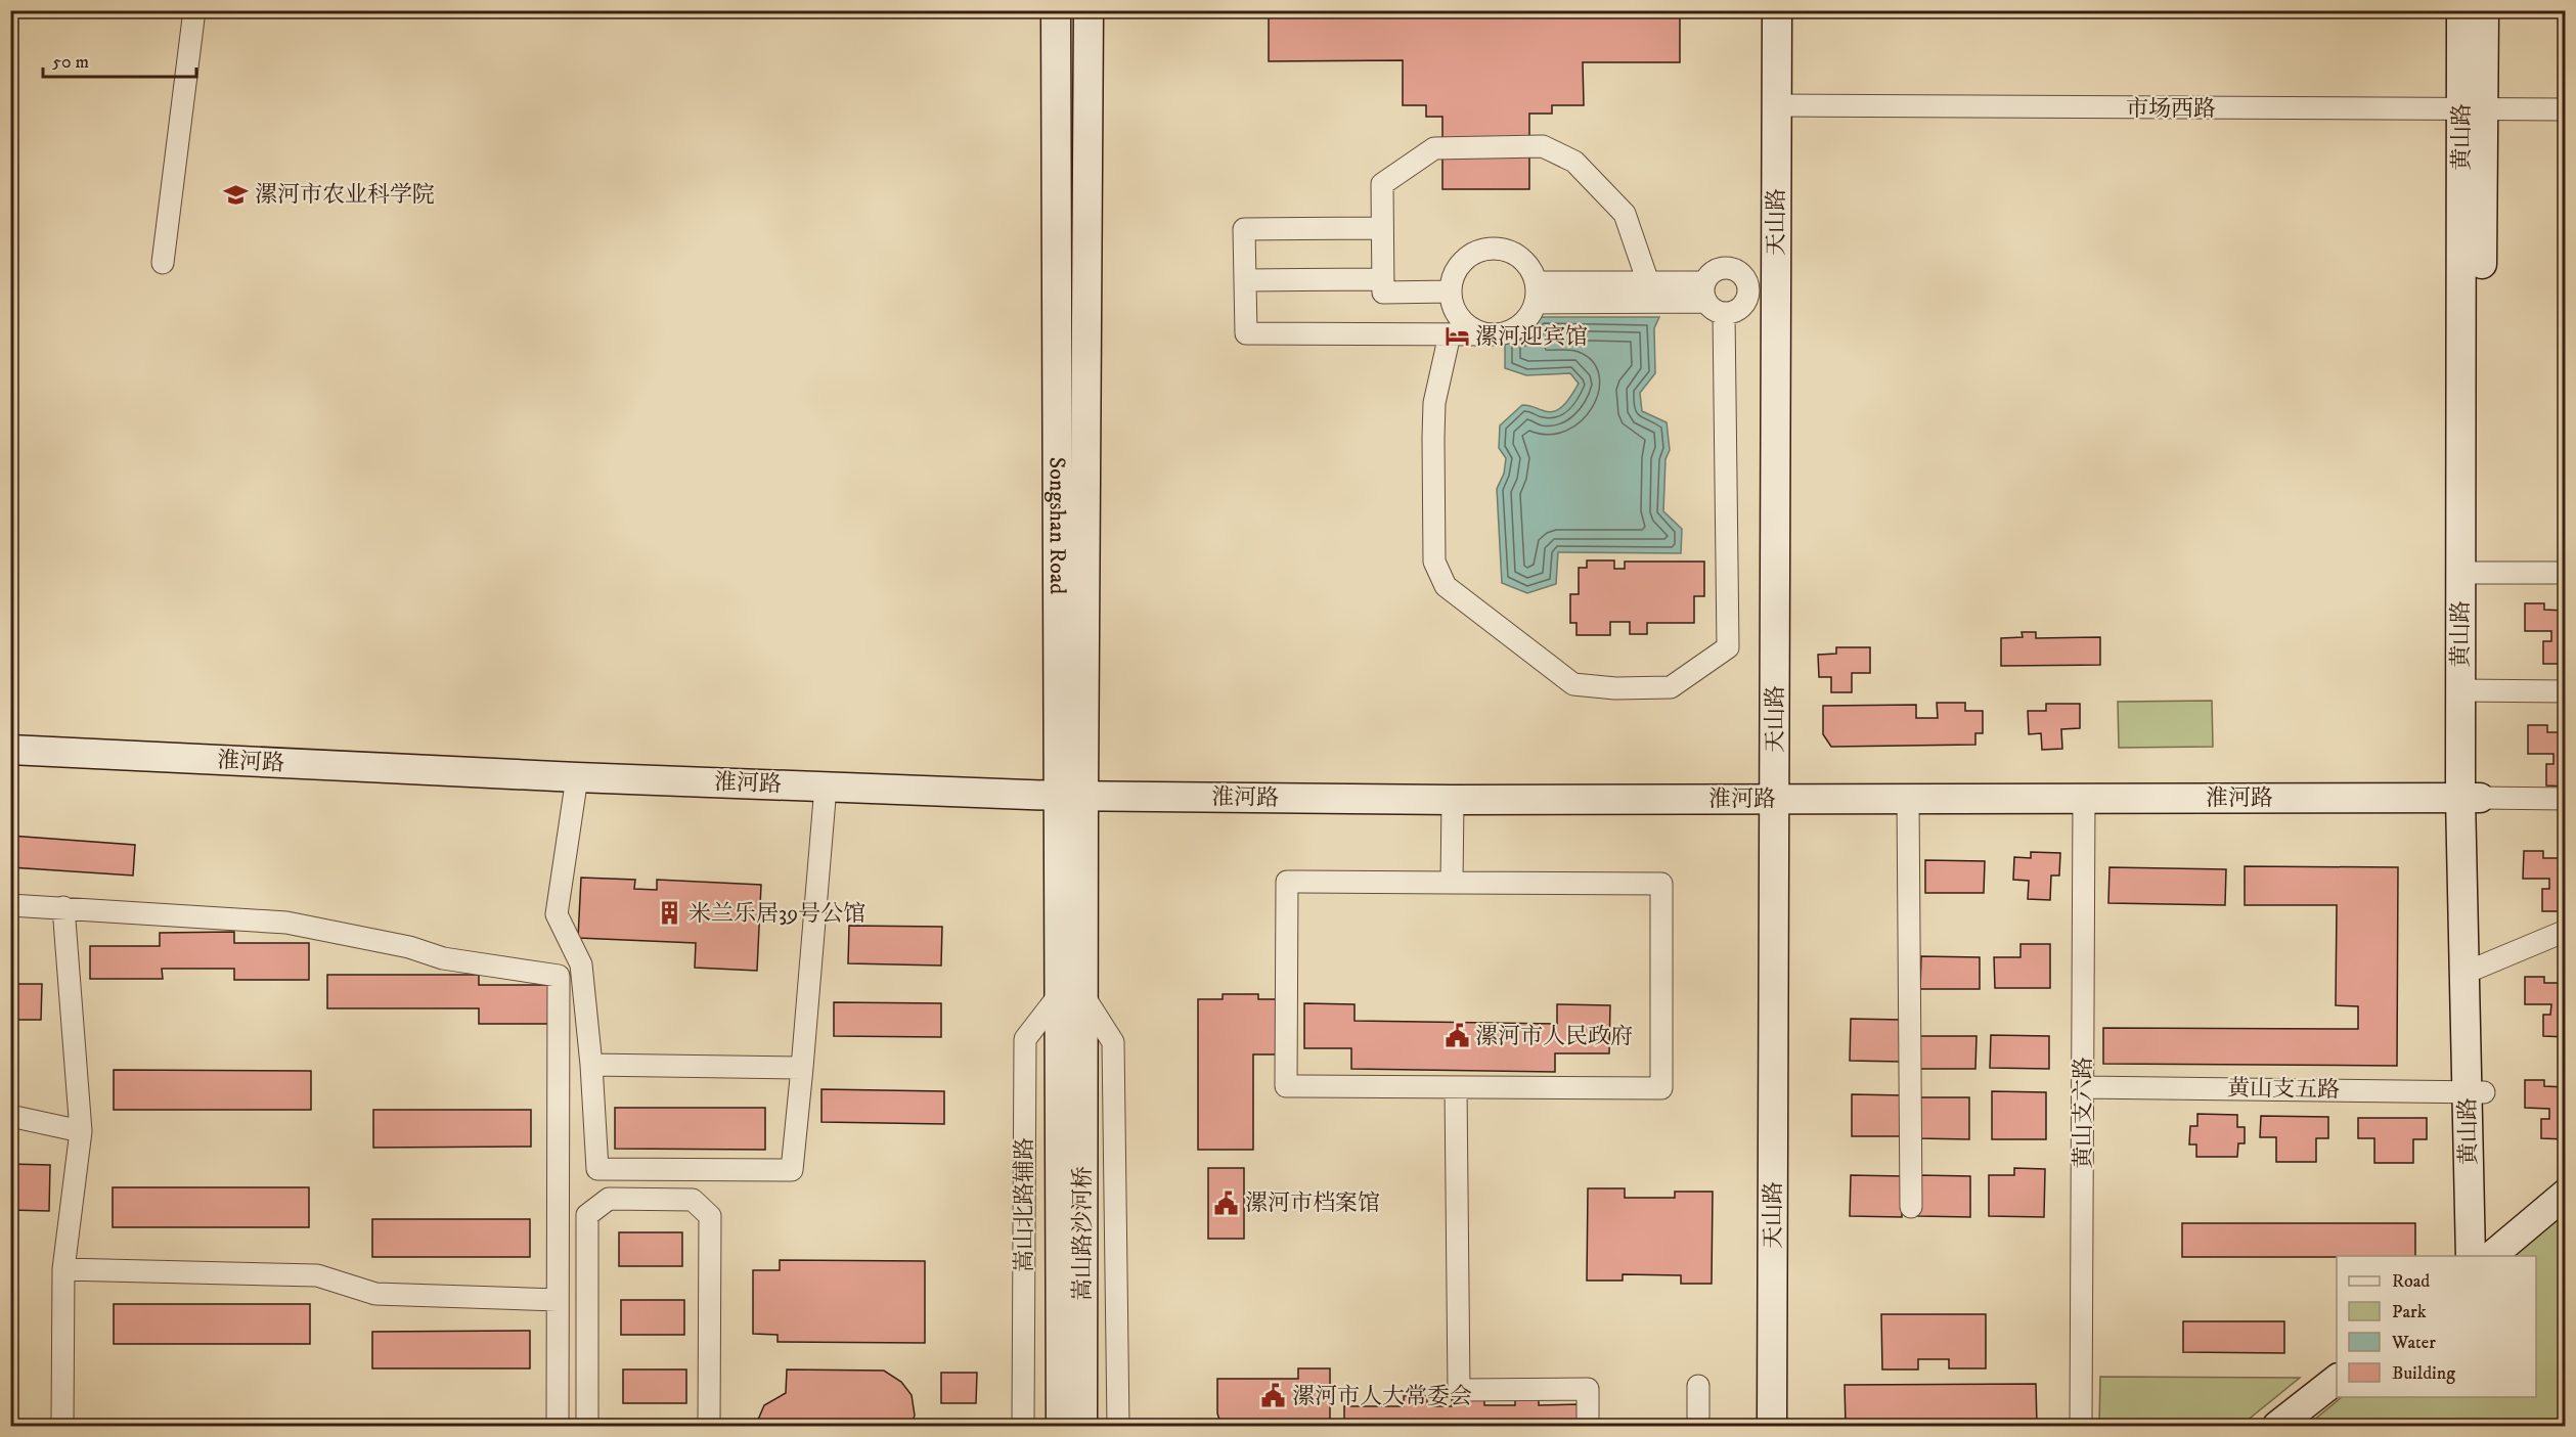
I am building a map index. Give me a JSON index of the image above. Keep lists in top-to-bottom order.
{
  "streets": {
    "street": [
      "市场西路",
      "黄山路",
      "天山路",
      "Songshan Road",
      "淮河路",
      "黄山支五路",
      "黄山支六路",
      "嵩山北路辅路",
      "嵩山路沙河桥"
    ]
  },
  "crossings": [
    ["市场西路", "黄山路"],
    ["市场西路", "天山路"],
    ["黄山路", "淮河路"],
    ["黄山路", "黄山支五路"],
    ["天山路", "淮河路"],
    ["Songshan Road", "淮河路"],
    ["Songshan Road", "嵩山北路辅路"],
    ["Songshan Road", "嵩山路沙河桥"],
    ["淮河路", "黄山支六路"],
    ["黄山支五路", "黄山支六路"]
  ],
  "places": {
    "school or university": ["漯河市农业科学院"],
    "hotel": ["漯河迎宾馆"],
    "building": ["米兰乐居39号公馆"],
    "public building": ["漯河市人民政府", "漯河市档案馆", "漯河市人大常委会"]
  },
  "legend": [
    "Road",
    "Park",
    "Water",
    "Building"
  ],
  "scale_bar": "50 m"
}
